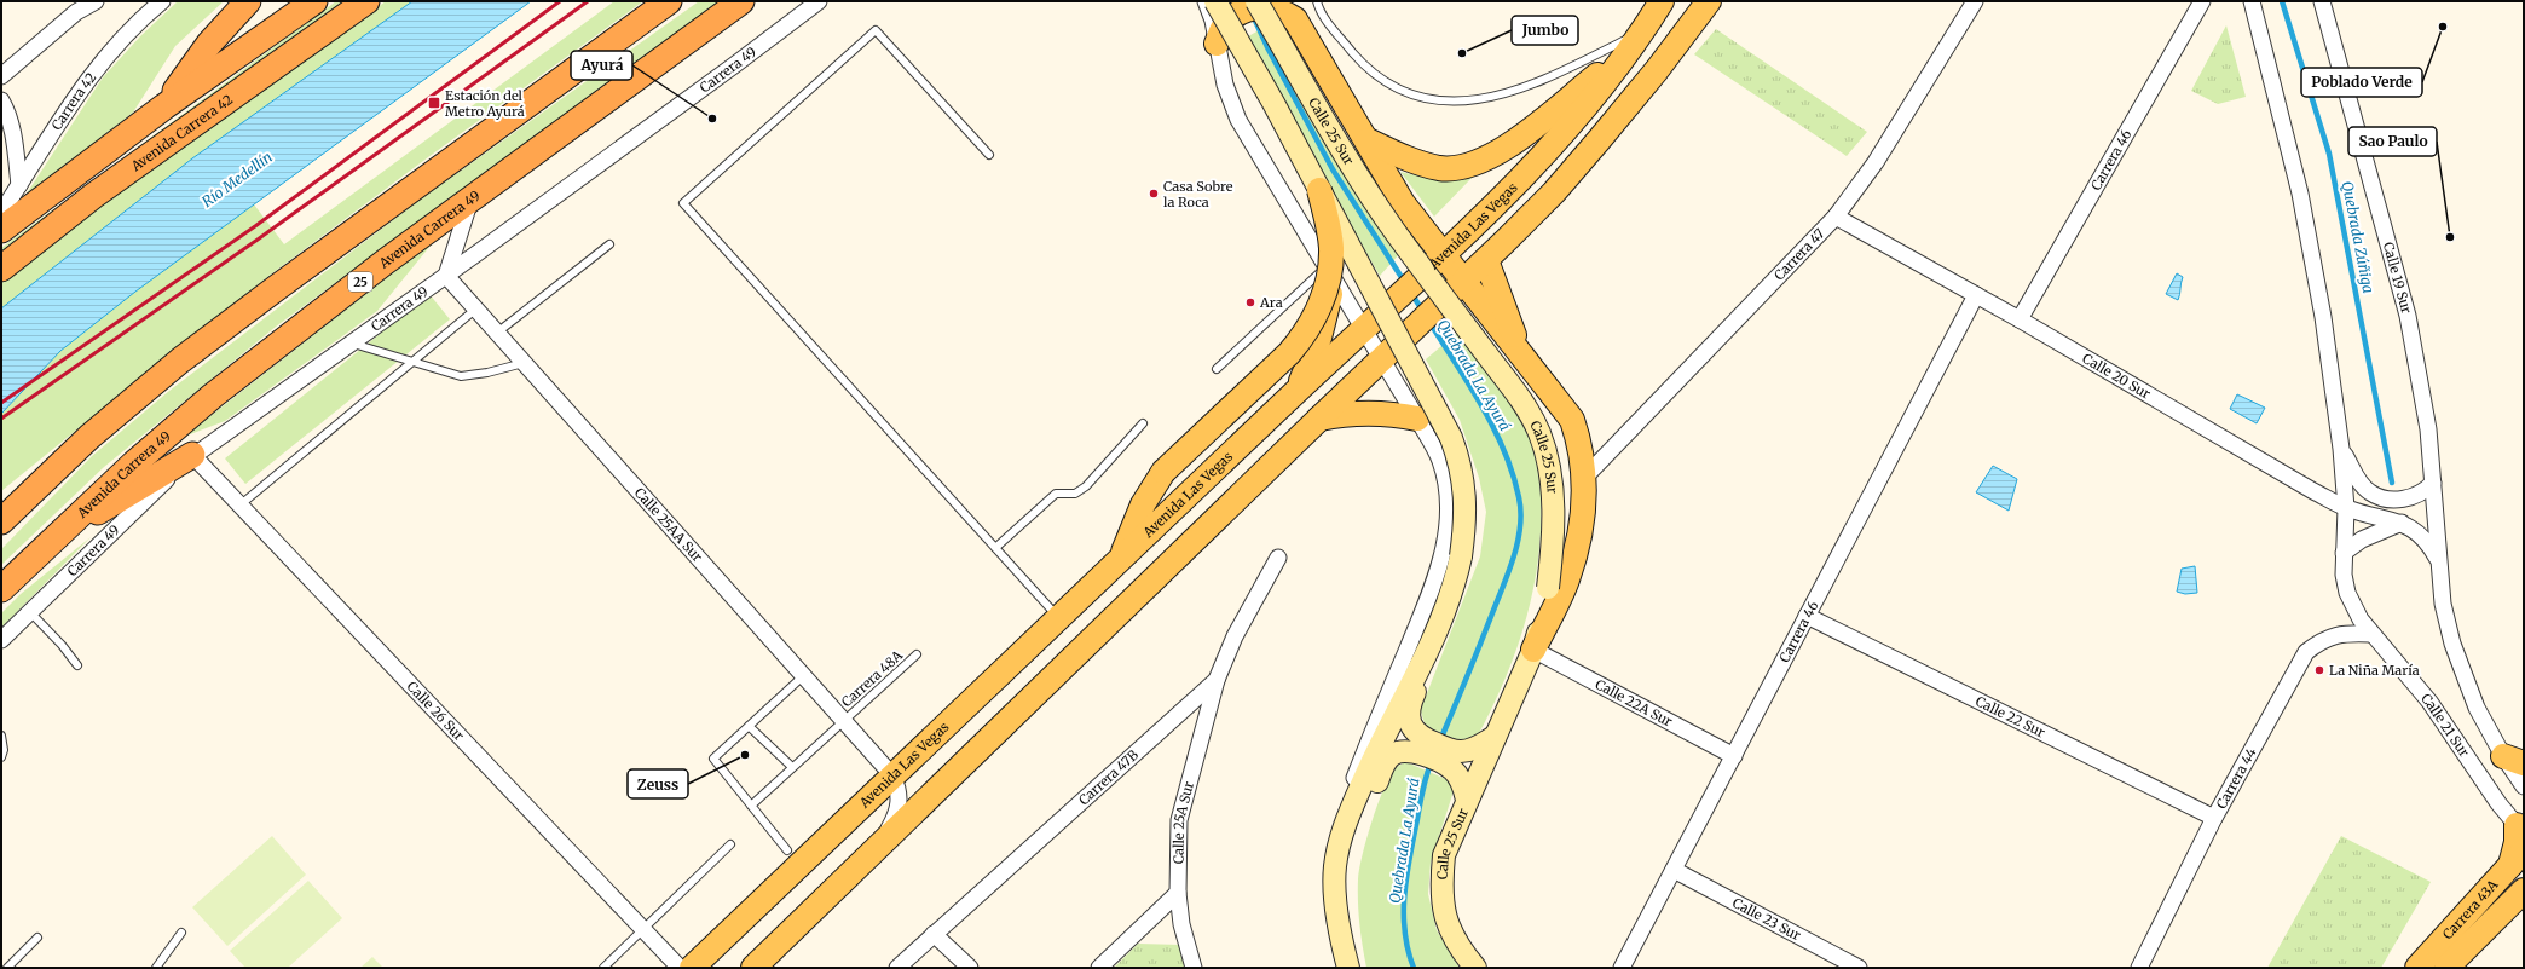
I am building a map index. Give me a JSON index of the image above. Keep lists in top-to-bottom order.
{
  "streets": {
    "highway": ["Avenida Carrera 42", "Avenida Carrera 49", "25"],
    "main road": ["Calle 25 Sur", "Avenida Las Vegas", "Carrera 43A"],
    "street": [
      "Carrera 49",
      "Carrera 42",
      "Carrera 46",
      "Carrera 47",
      "Calle 19 Sur",
      "Calle 20 Sur",
      "Calle 25AA Sur",
      "Calle 22A Sur",
      "Calle 26 Sur",
      "Calle 22 Sur",
      "Calle 21 Sur",
      "Carrera 47B",
      "Carrera 44",
      "Calle 25A Sur",
      "Calle 23 Sur"
    ],
    "lane": ["Carrera 48A"]
  },
  "crossings": [
    ["Carrera 49", "Calle 25AA Sur"],
    ["Carrera 49", "Calle 26 Sur"],
    ["Calle 25 Sur", "Calle 22A Sur"],
    ["Carrera 46", "Calle 20 Sur"],
    ["Carrera 46", "Calle 22A Sur"],
    ["Carrera 46", "Calle 22 Sur"],
    ["Carrera 46", "Calle 23 Sur"],
    ["Avenida Las Vegas", "Calle 25AA Sur"],
    ["Carrera 47", "Calle 20 Sur"],
    ["Calle 19 Sur", "Calle 20 Sur"],
    ["Calle 20 Sur", "Calle 21 Sur"],
    ["Calle 25AA Sur", "Carrera 48A"],
    ["Calle 22 Sur", "Carrera 44"],
    ["Calle 21 Sur", "Carrera 44"],
    ["Carrera 47B", "Calle 25A Sur"]
  ],
  "water": ["Río Medellín", "Quebrada Zúñiga", "Quebrada La Ayurá"],
  "places": {
    "other": [
      "Poblado Verde",
      "Jumbo",
      "Ayurá",
      "Casa Sobre la Roca",
      "Sao Paulo",
      "Ara",
      "La Niña María",
      "Zeuss"
    ],
    "transit": ["Estación del Metro Ayurá"]
  }
}
